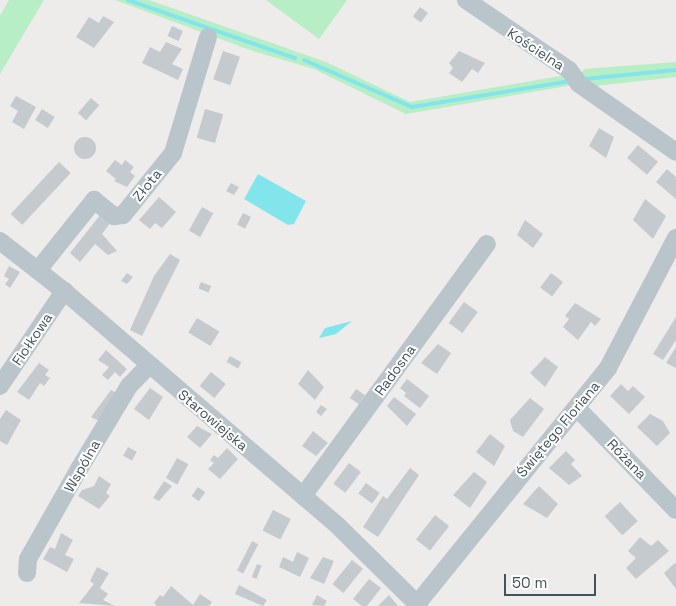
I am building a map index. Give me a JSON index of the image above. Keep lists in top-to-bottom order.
{
  "streets": {
    "street": [
      "Kościelna",
      "Złota",
      "Fiołkowa",
      "Radosna",
      "Starowiejska",
      "Świętego Floriana",
      "Różana",
      "Wspólna"
    ]
  },
  "crossings": [
    ["Złota", "Starowiejska"],
    ["Fiołkowa", "Starowiejska"],
    ["Radosna", "Starowiejska"],
    ["Starowiejska", "Świętego Floriana"],
    ["Starowiejska", "Wspólna"],
    ["Świętego Floriana", "Różana"]
  ],
  "scale_bar": "50 m"
}
